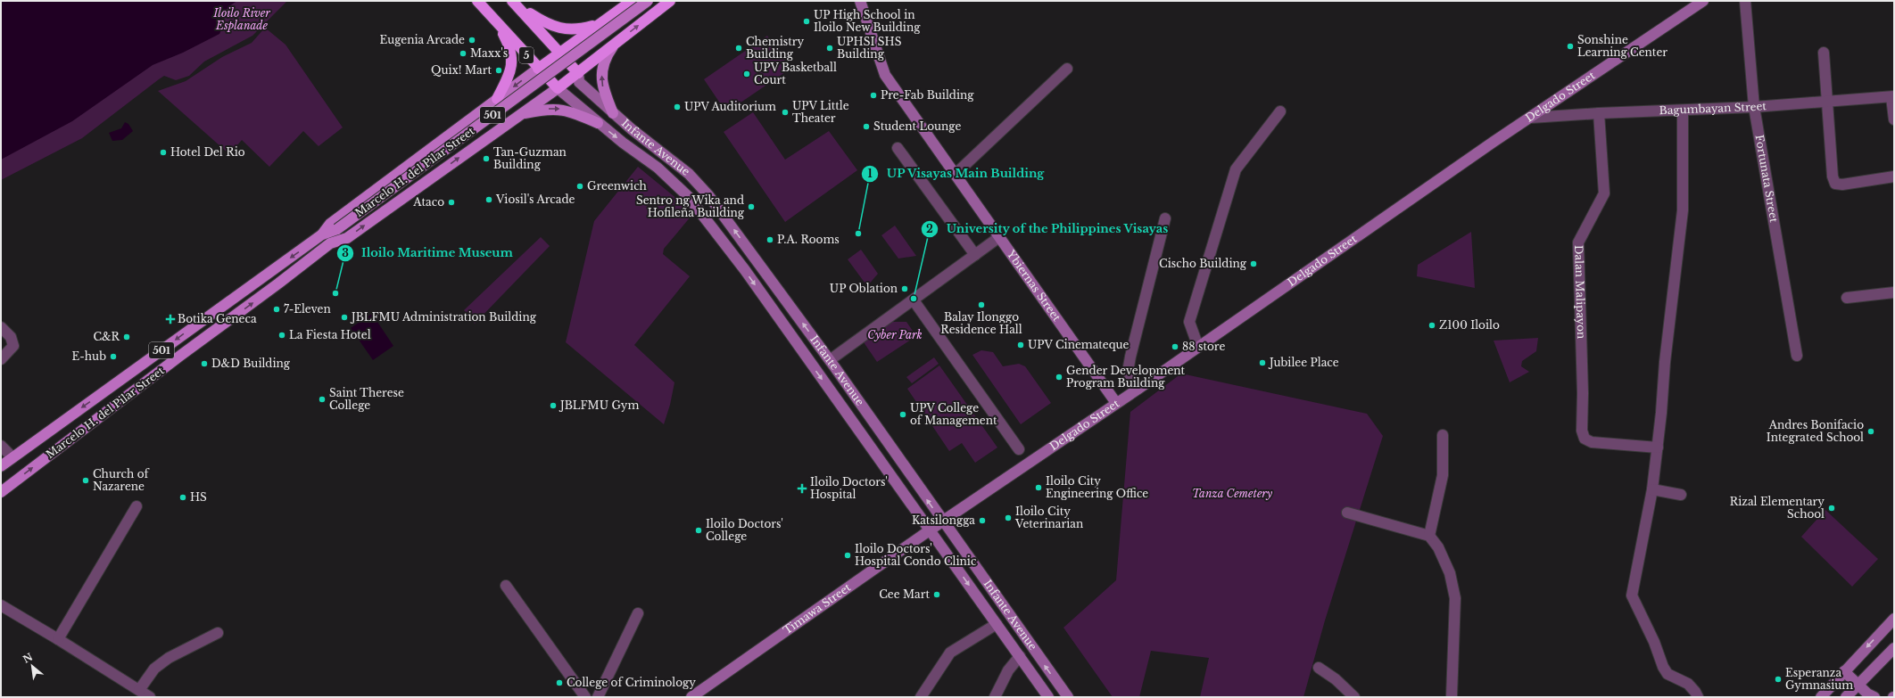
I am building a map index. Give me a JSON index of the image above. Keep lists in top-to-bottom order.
{
  "streets": {
    "highway": ["5", "Marcelo H. del Pilar Street"],
    "main road": [
      "Delgado Street",
      "501",
      "Infante Avenue",
      "Ybiernas Street",
      "Timawa Street"
    ],
    "street": ["Bagumbayan Street", "Fortunata Street", "Dalan Malipayon"]
  },
  "crossings": [
    ["5", "Infante Avenue"],
    ["5", "Marcelo H. del Pilar Street"],
    ["Delgado Street", "Bagumbayan Street"],
    ["Delgado Street", "Infante Avenue"],
    ["Delgado Street", "Ybiernas Street"],
    ["Delgado Street", "Timawa Street"],
    ["Bagumbayan Street", "Fortunata Street"],
    ["Bagumbayan Street", "Dalan Malipayon"],
    ["Infante Avenue", "Marcelo H. del Pilar Street"],
    ["Infante Avenue", "Timawa Street"]
  ],
  "parks": ["Iloilo River Esplanade", "Cyber Park", "Tanza Cemetery"],
  "places": {
    "other": [
      "UP High School in Iloilo New Building",
      "Eugenia Arcade",
      "Sonshine Learning Center",
      "Chemistry Building",
      "UPHSI SHS Building",
      "Maxx's",
      "Quix! Mart",
      "UPV Basketball Court",
      "Pre-Fab Building",
      "UPV Auditorium",
      "UPV Little Theater",
      "Student Lounge",
      "Hotel Del Rio",
      "Tan-Guzman Building",
      "Greenwich",
      "Viosil's Arcade",
      "Ataco",
      "Sentro ng Wika and Hofileña Building",
      "UP Visayas Main Building",
      "P.A. Rooms",
      "Cischo Building",
      "UP Oblation",
      "Iloilo Maritime Museum",
      "University of the Philippines Visayas",
      "Balay Ilonggo Residence Hall",
      "7-Eleven",
      "JBLFMU Administration Building",
      "Z100 Iloilo",
      "La Fiesta Hotel",
      "C&R",
      "UPV Cinemateque",
      "88 store",
      "E-hub",
      "Jubilee Place",
      "D&D Building",
      "Gender Development Program Building",
      "Saint Therese College",
      "JBLFMU Gym",
      "UPV College of Management",
      "Andres Bonifacio Integrated School",
      "Church of Nazarene",
      "Iloilo City Engineering Office",
      "HS",
      "Rizal Elementary School",
      "Iloilo City Veterinarian",
      "Katsilongga",
      "Iloilo Doctors' College",
      "Iloilo Doctors' Hospital Condo Clinic",
      "Cee Mart",
      "Esperanza Gymnasium",
      "College of Criminology"
    ],
    "health": ["Botika Geneca", "Iloilo Doctors' Hospital"]
  },
  "north": "top left"
}
